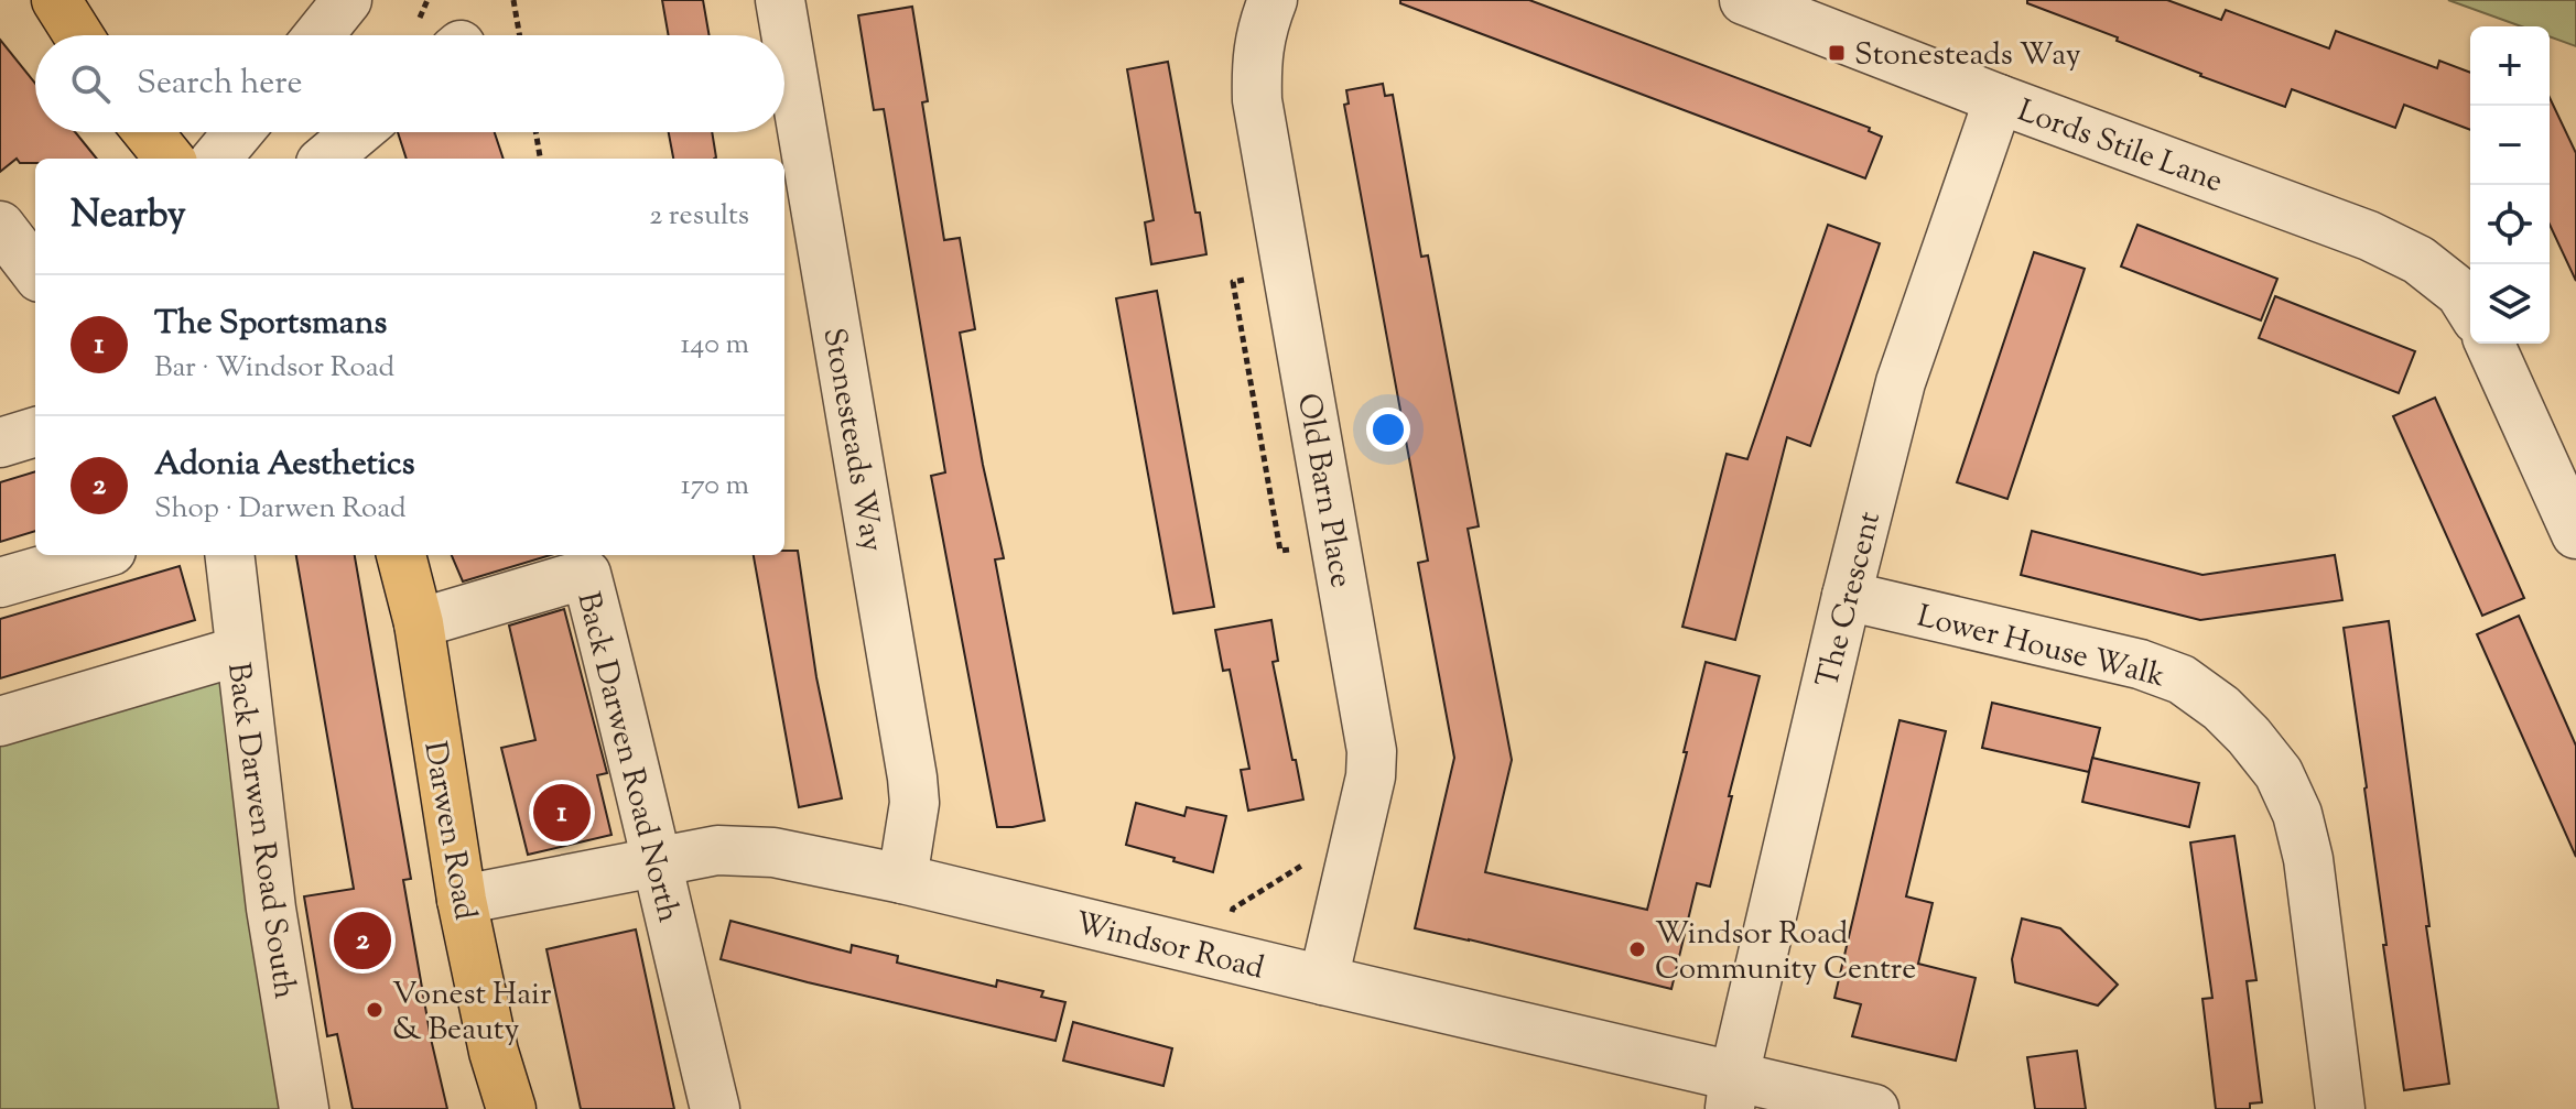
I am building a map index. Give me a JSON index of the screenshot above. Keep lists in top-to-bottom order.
{
  "streets": {
    "main road": ["Darwen Road"],
    "street": [
      "Lords Stile Lane",
      "Stonesteads Way",
      "Old Barn Place",
      "The Crescent",
      "Lower House Walk",
      "Back Darwen Road North",
      "Back Darwen Road South",
      "Windsor Road"
    ]
  },
  "crossings": [
    ["Lords Stile Lane", "The Crescent"],
    ["Stonesteads Way", "Windsor Road"],
    ["Old Barn Place", "Windsor Road"],
    ["The Crescent", "Lower House Walk"],
    ["The Crescent", "Windsor Road"],
    ["Back Darwen Road North", "Darwen Road"],
    ["Back Darwen Road North", "Windsor Road"],
    ["Darwen Road", "Windsor Road"]
  ],
  "places": {
    "transit": ["Stonesteads Way"],
    "other": ["Windsor Road Community Centre", "Vonest Hair & Beauty"]
  },
  "page": {
    "map_buttons": ["+", "−"],
    "search": "Search here",
    "heading": ["Nearby", "2 results"],
    "list": [
      {
        "mark": "1",
        "name": "The Sportsmans",
        "note": "Bar · Windsor Road",
        "value": "140 m"
      },
      {
        "mark": "2",
        "name": "Adonia Aesthetics",
        "note": "Shop · Darwen Road",
        "value": "170 m"
      }
    ],
    "pins": ["1", "2"]
  }
}
